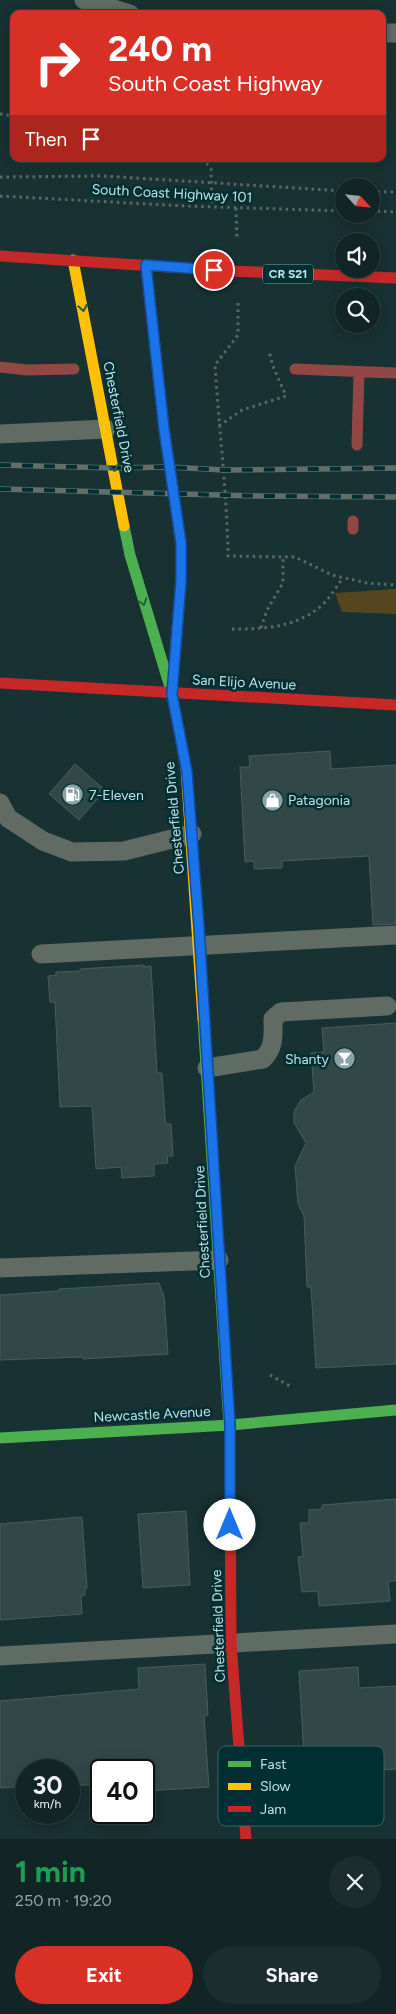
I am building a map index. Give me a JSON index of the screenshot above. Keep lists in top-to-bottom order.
{
  "streets": {
    "main road": [
      "CR S21",
      "Chesterfield Drive",
      "San Elijo Avenue",
      "Newcastle Avenue"
    ],
    "path": ["South Coast Highway 101"]
  },
  "crossings": [
    ["CR S21", "Chesterfield Drive"],
    ["Chesterfield Drive", "San Elijo Avenue"],
    ["Chesterfield Drive", "Newcastle Avenue"]
  ],
  "places": {
    "fuel station": ["7-Eleven"],
    "shop": ["Patagonia"],
    "bar": ["Shanty"]
  },
  "legend": ["Fast", "Slow", "Jam"],
  "north": "bottom right",
  "page": {
    "turn": ["240 m", "South Coast Highway"],
    "then": "Then",
    "speed": "30 km/h",
    "limit": "40",
    "heading": ["1 min", "250 m · 19:20"],
    "buttons": ["Exit", "Share"]
  }
}
